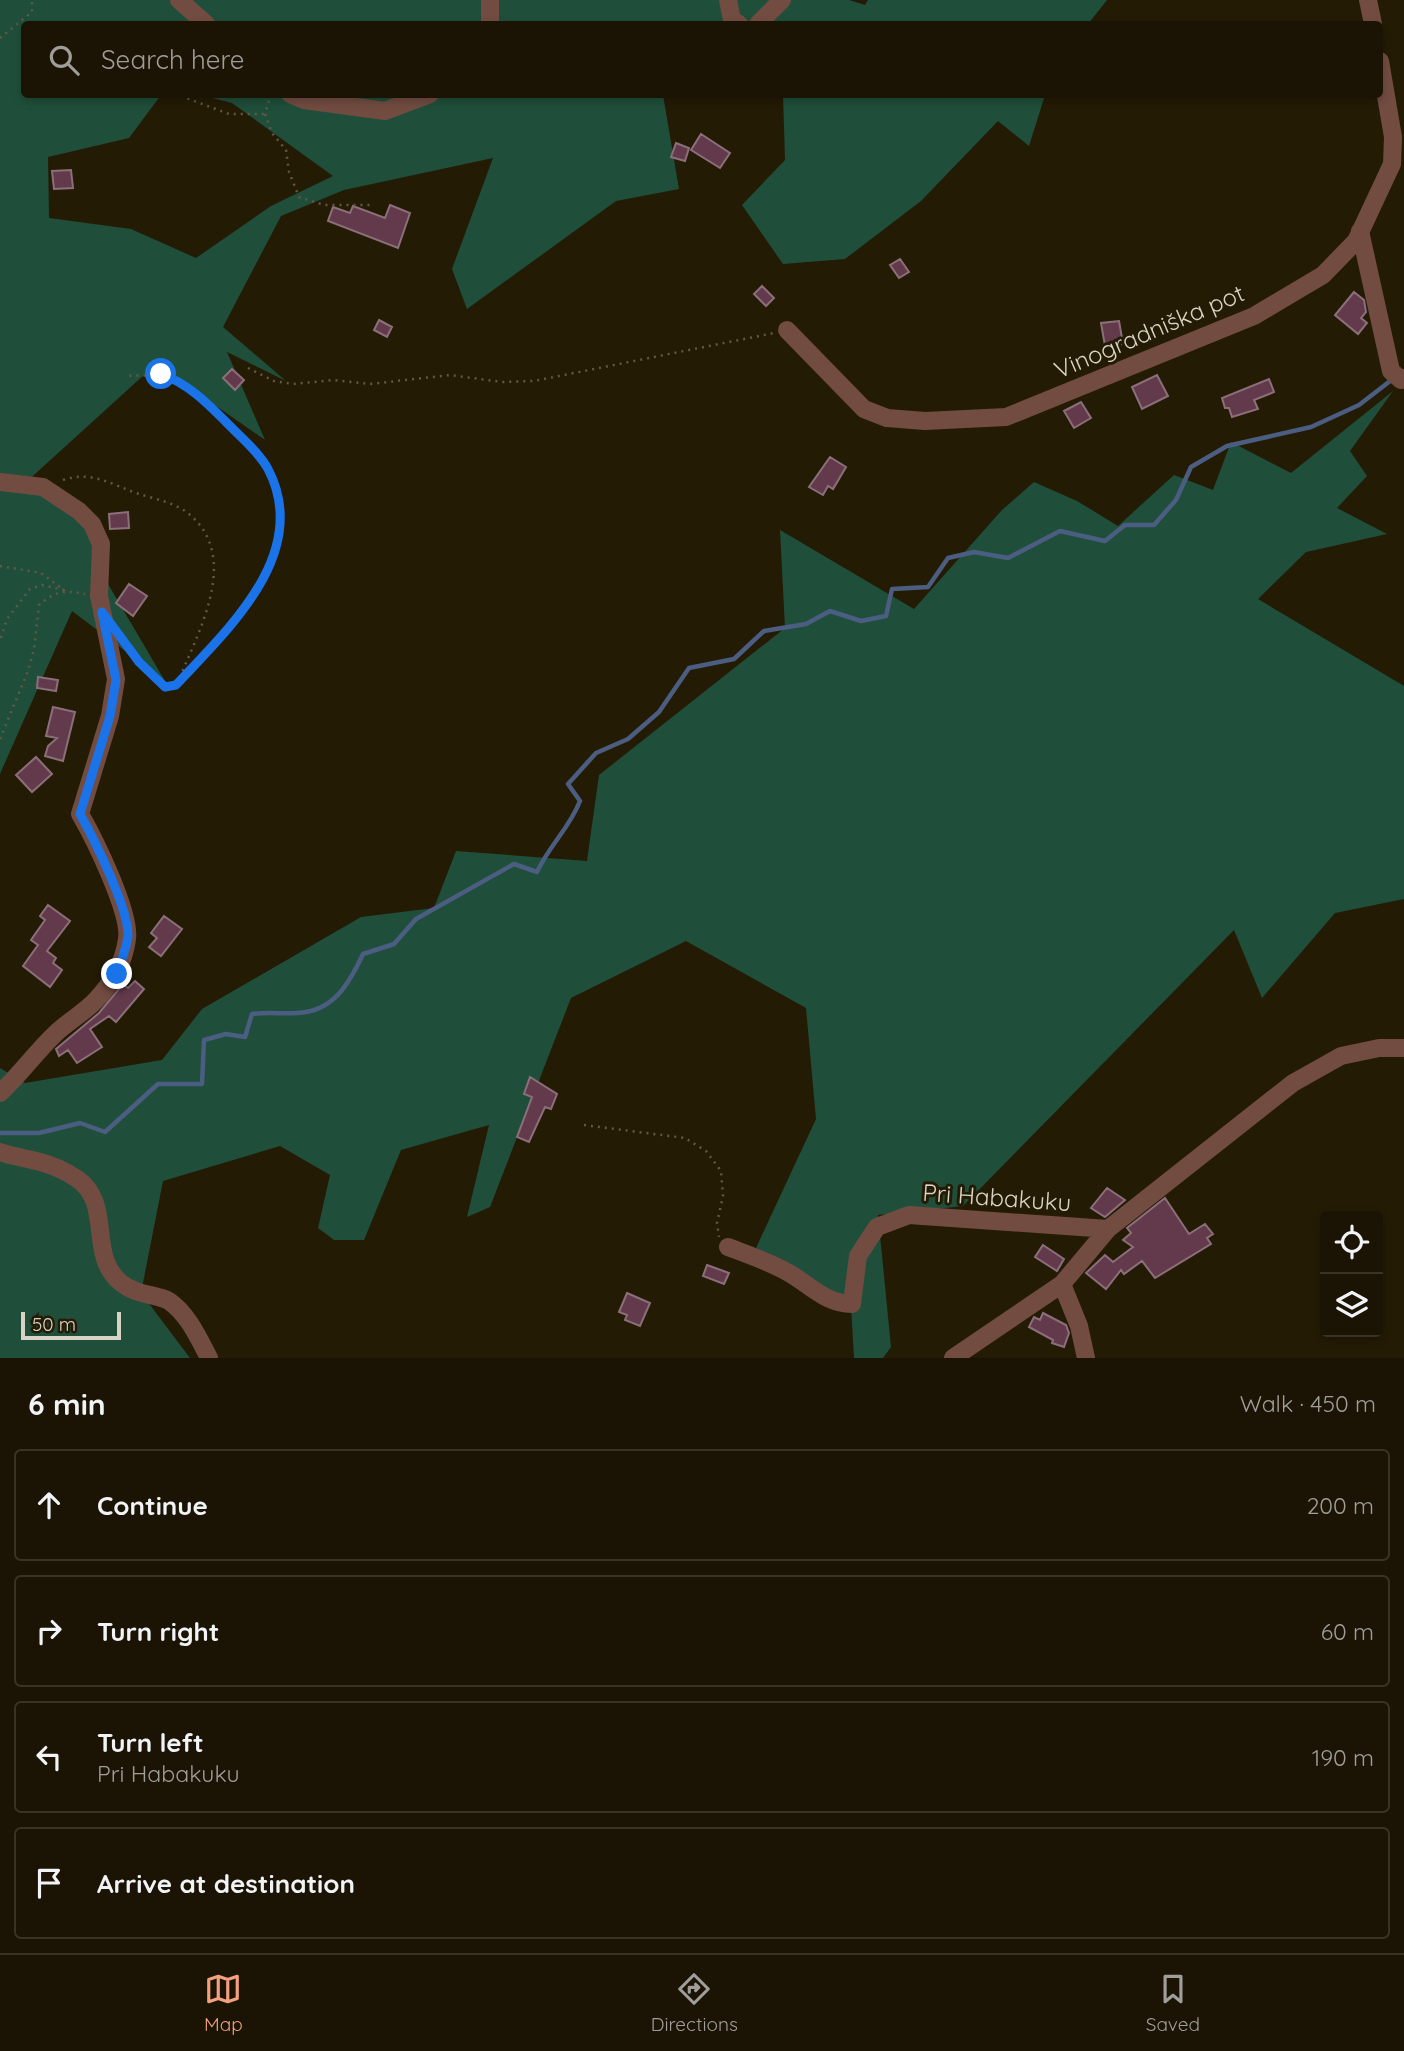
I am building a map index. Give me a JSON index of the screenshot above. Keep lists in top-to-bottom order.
{
  "streets": {
    "street": ["Vinogradniška pot", "Pri Habakuku"]
  },
  "scale_bar": "50 m",
  "page": {
    "search": "Search here",
    "scale": "50 m",
    "heading": ["6 min", "Walk · 450 m"],
    "list": [
      ["Continue", "200 m"],
      ["Turn right", "60 m"],
      ["Turn left", "Pri Habakuku", "190 m"],
      "Arrive at destination"
    ],
    "nav": ["Map", "Directions", "Saved"]
  }
}
